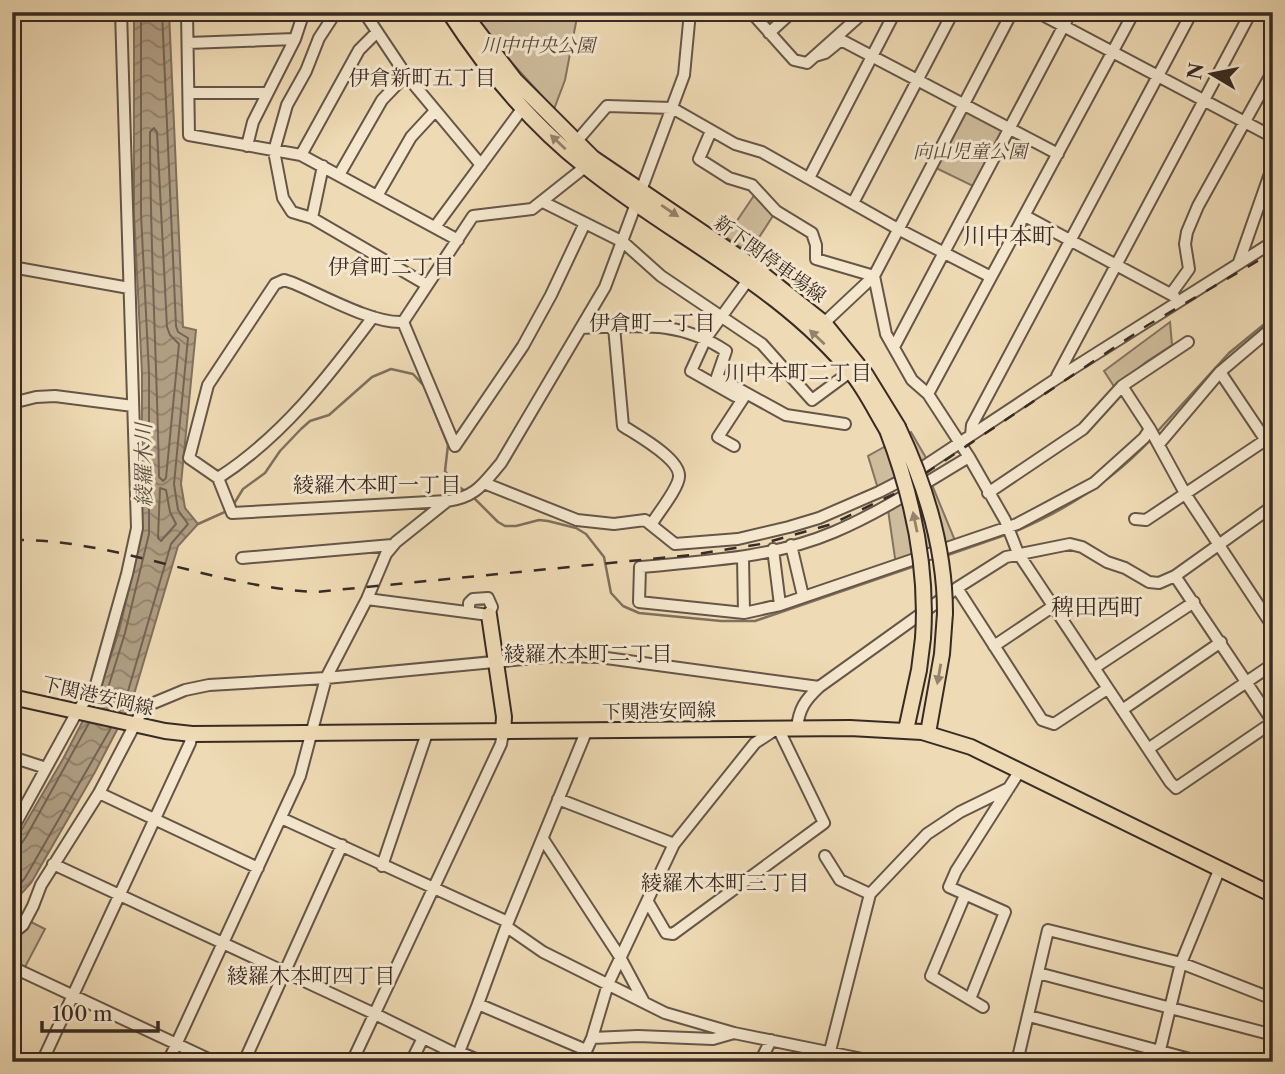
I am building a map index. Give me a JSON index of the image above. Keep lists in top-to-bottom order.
{
  "streets": {
    "main road": ["新下関停車場線", "下関港安岡線"]
  },
  "crossings": [
    ["新下関停車場線", "下関港安岡線"]
  ],
  "districts": [
    "伊倉新町五丁目",
    "川中本町",
    "伊倉町二丁目",
    "伊倉町一丁目",
    "川中本町二丁目",
    "綾羅木本町一丁目",
    "稗田西町",
    "綾羅木本町二丁目",
    "綾羅木本町三丁目",
    "綾羅木本町四丁目"
  ],
  "water": ["綾羅木川"],
  "parks": ["川中中央公園", "向山児童公園"],
  "scale_bar": "100 m",
  "north": "left"
}
